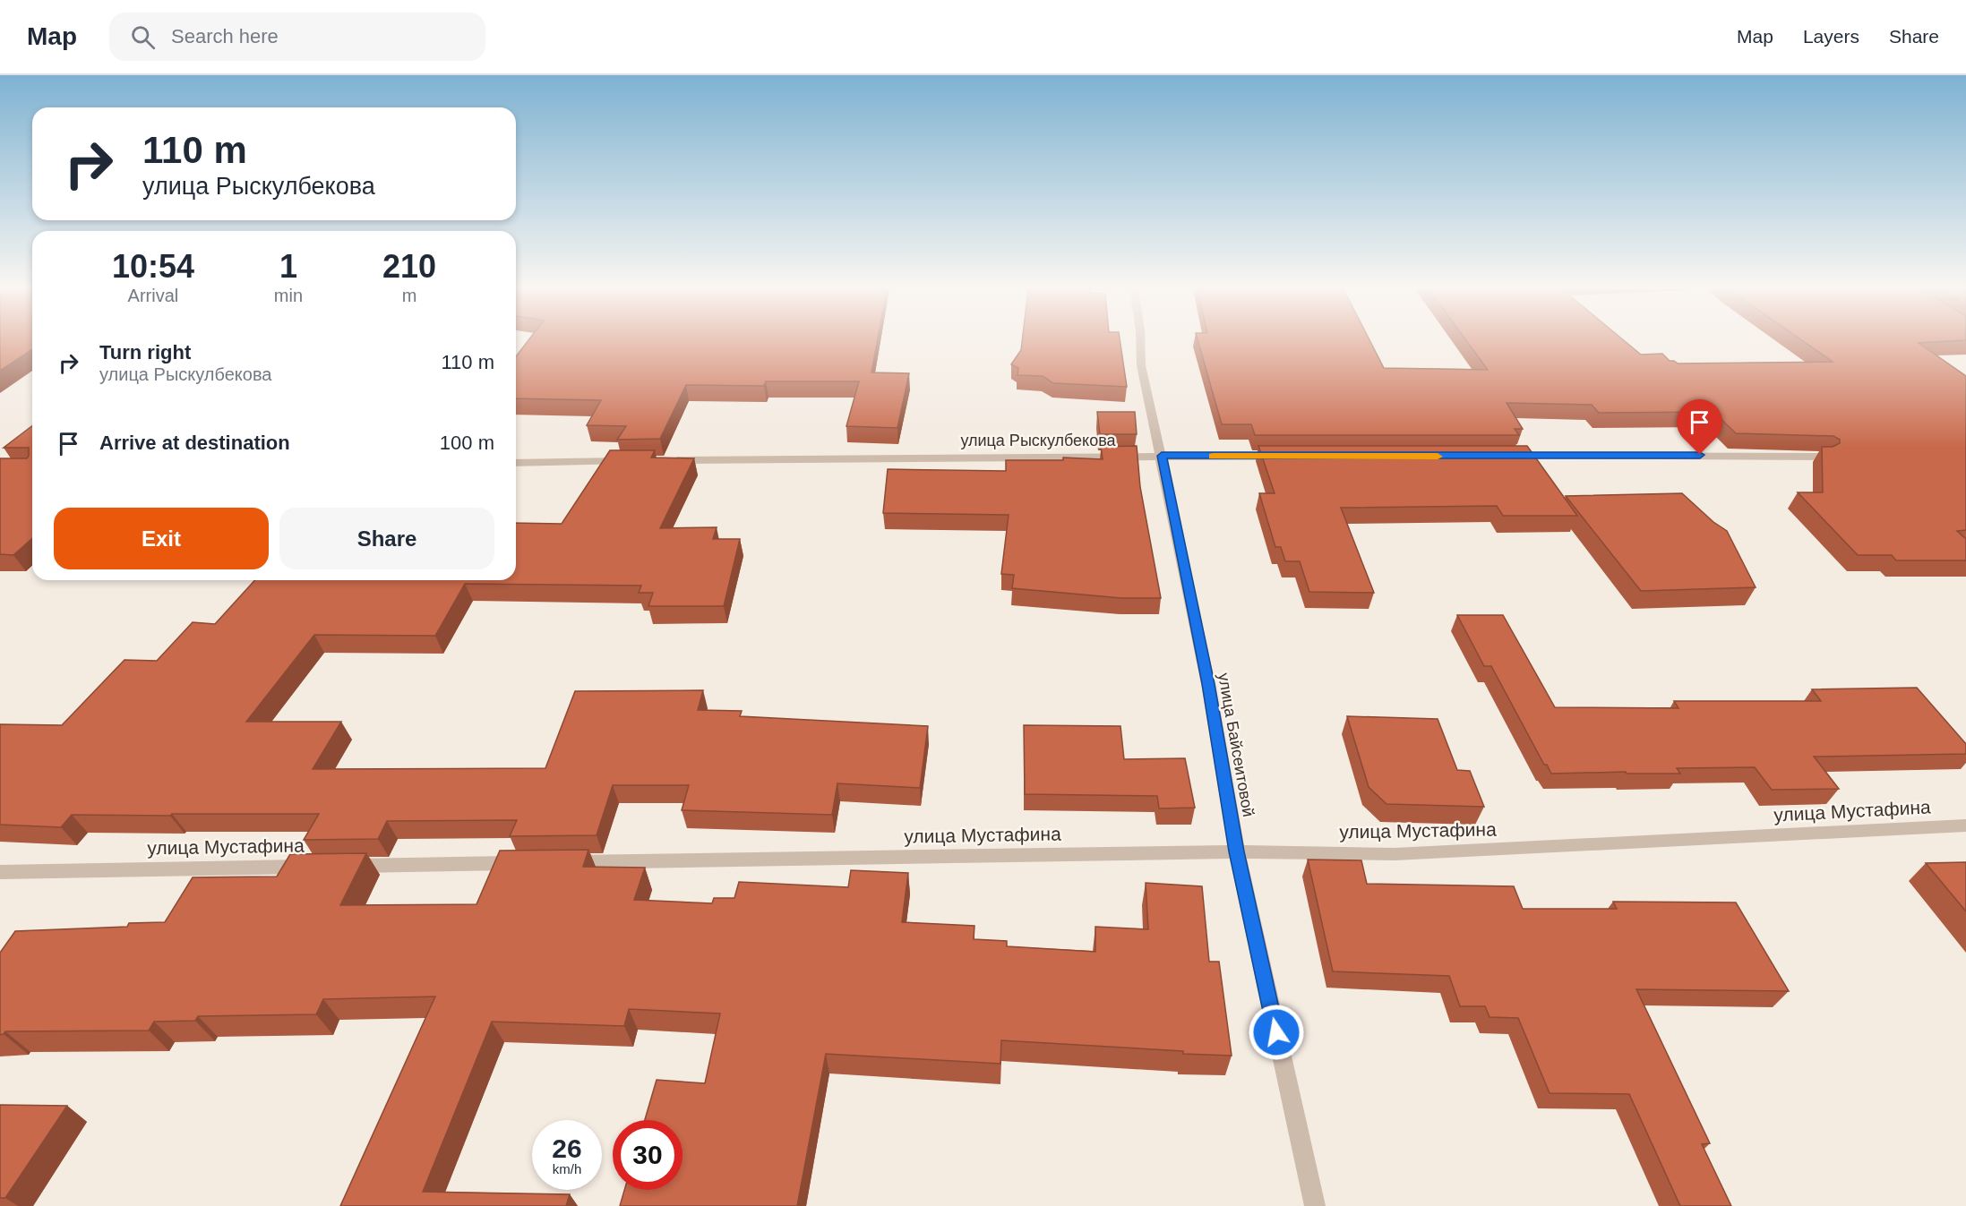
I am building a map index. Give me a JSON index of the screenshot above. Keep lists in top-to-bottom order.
{
  "streets": {
    "street": ["улица Рыскулбекова", "улица Байсеитовой", "улица Мустафина"]
  },
  "crossings": [
    ["улица Рыскулбекова", "улица Байсеитовой"],
    ["улица Байсеитовой", "улица Мустафина"]
  ],
  "page": {
    "header": "Map",
    "search": "Search here",
    "nav": ["Map", "Layers", "Share"],
    "turn": ["110 m", "улица Рыскулбекова"],
    "eta": [
      "10:54",
      "Arrival",
      "1",
      "min",
      "210",
      "m"
    ],
    "list": [
      {
        "name": "Turn right",
        "note": "улица Рыскулбекова",
        "value": "110 m"
      },
      {
        "name": "Arrive at destination",
        "value": "100 m"
      }
    ],
    "buttons": ["Exit", "Share"],
    "speed": "26 km/h",
    "limit": "30"
  }
}
